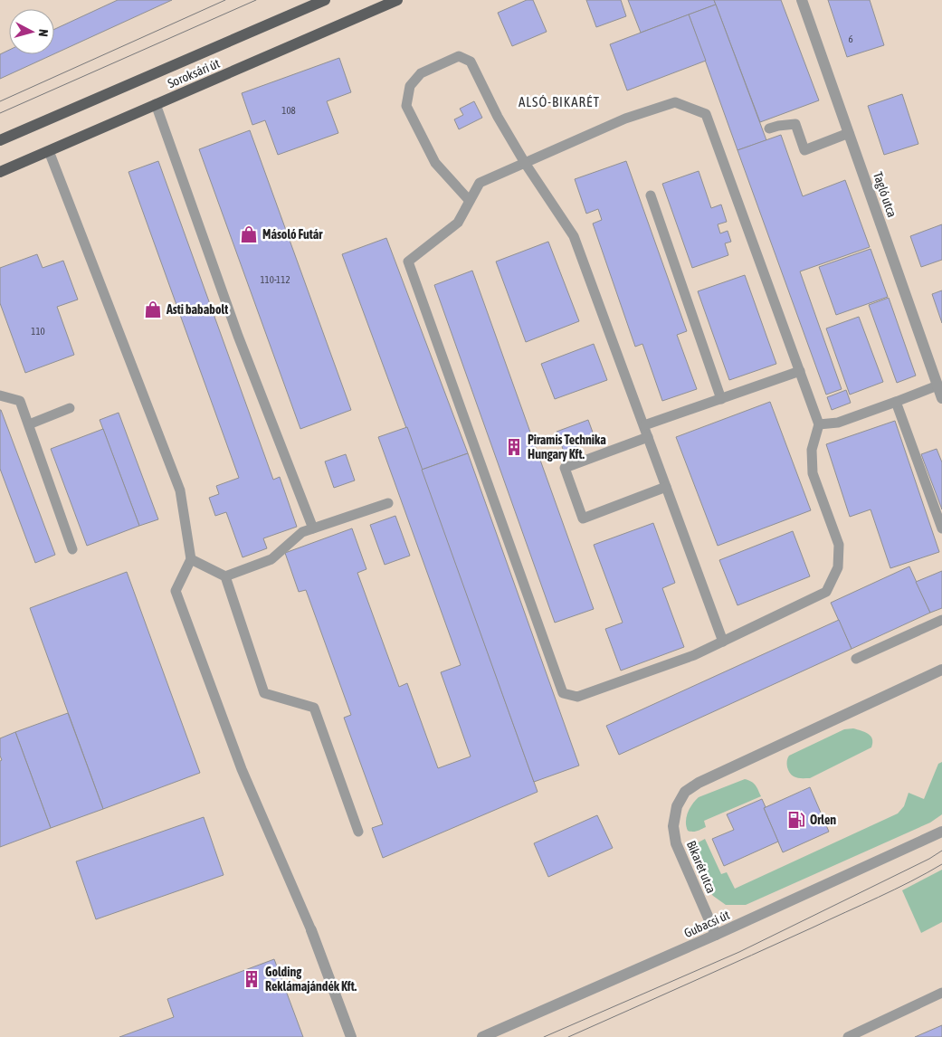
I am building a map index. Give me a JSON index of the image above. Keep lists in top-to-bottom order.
{
  "streets": {
    "main road": ["Soroksári út"],
    "street": ["Tagló utca", "Bikarét utca", "Gubacsi út"]
  },
  "crossings": [
    ["Bikarét utca", "Gubacsi út"]
  ],
  "districts": ["ALSÓ-BIKARÉT"],
  "places": {
    "shop": ["Másoló Futár", "Asti bababolt"],
    "building": ["Piramis Technika Hungary Kft.", "Golding Reklámajándék Kft."],
    "fuel station": ["Orlen"]
  },
  "house_numbers": [
    "6",
    "108",
    "110-112",
    "110"
  ],
  "north": "right"
}
